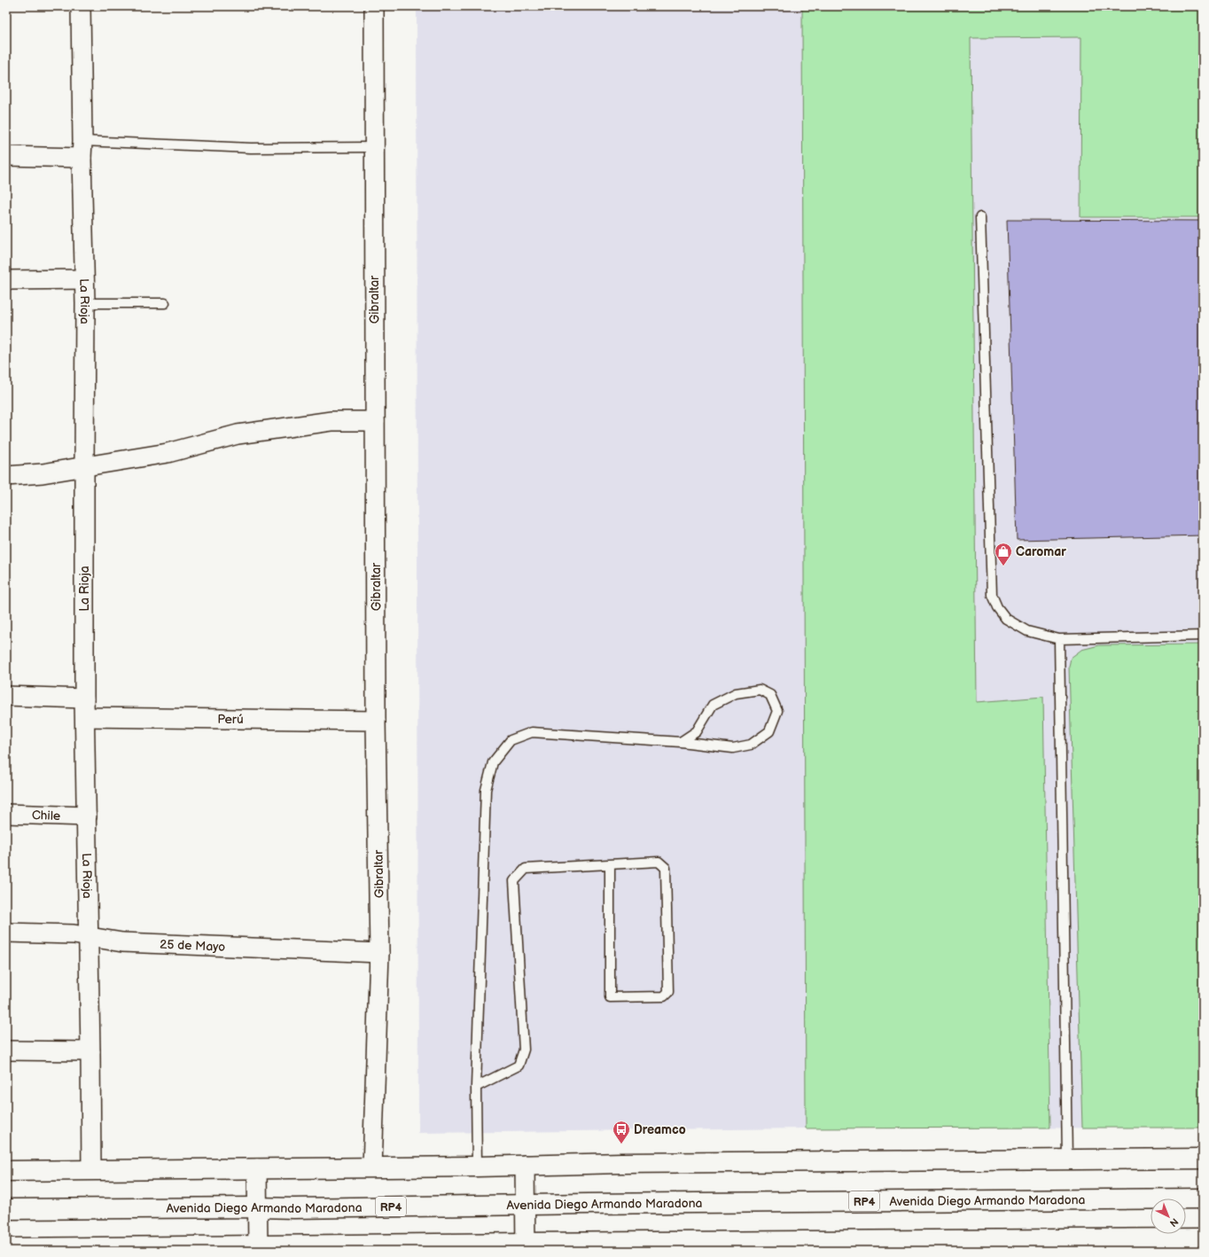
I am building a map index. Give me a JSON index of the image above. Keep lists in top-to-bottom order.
{
  "streets": {
    "main road": ["Avenida Diego Armando Maradona", "RP4"],
    "street": [
      "Gibraltar",
      "La Rioja",
      "Perú",
      "Chile",
      "25 de Mayo"
    ]
  },
  "crossings": [
    ["Gibraltar", "Perú"],
    ["Gibraltar", "25 de Mayo"],
    ["La Rioja", "Perú"],
    ["La Rioja", "Chile"],
    ["La Rioja", "25 de Mayo"]
  ],
  "places": {
    "shop": ["Caromar"],
    "bus stop": ["Dreamco"]
  },
  "north": "bottom right"
}
